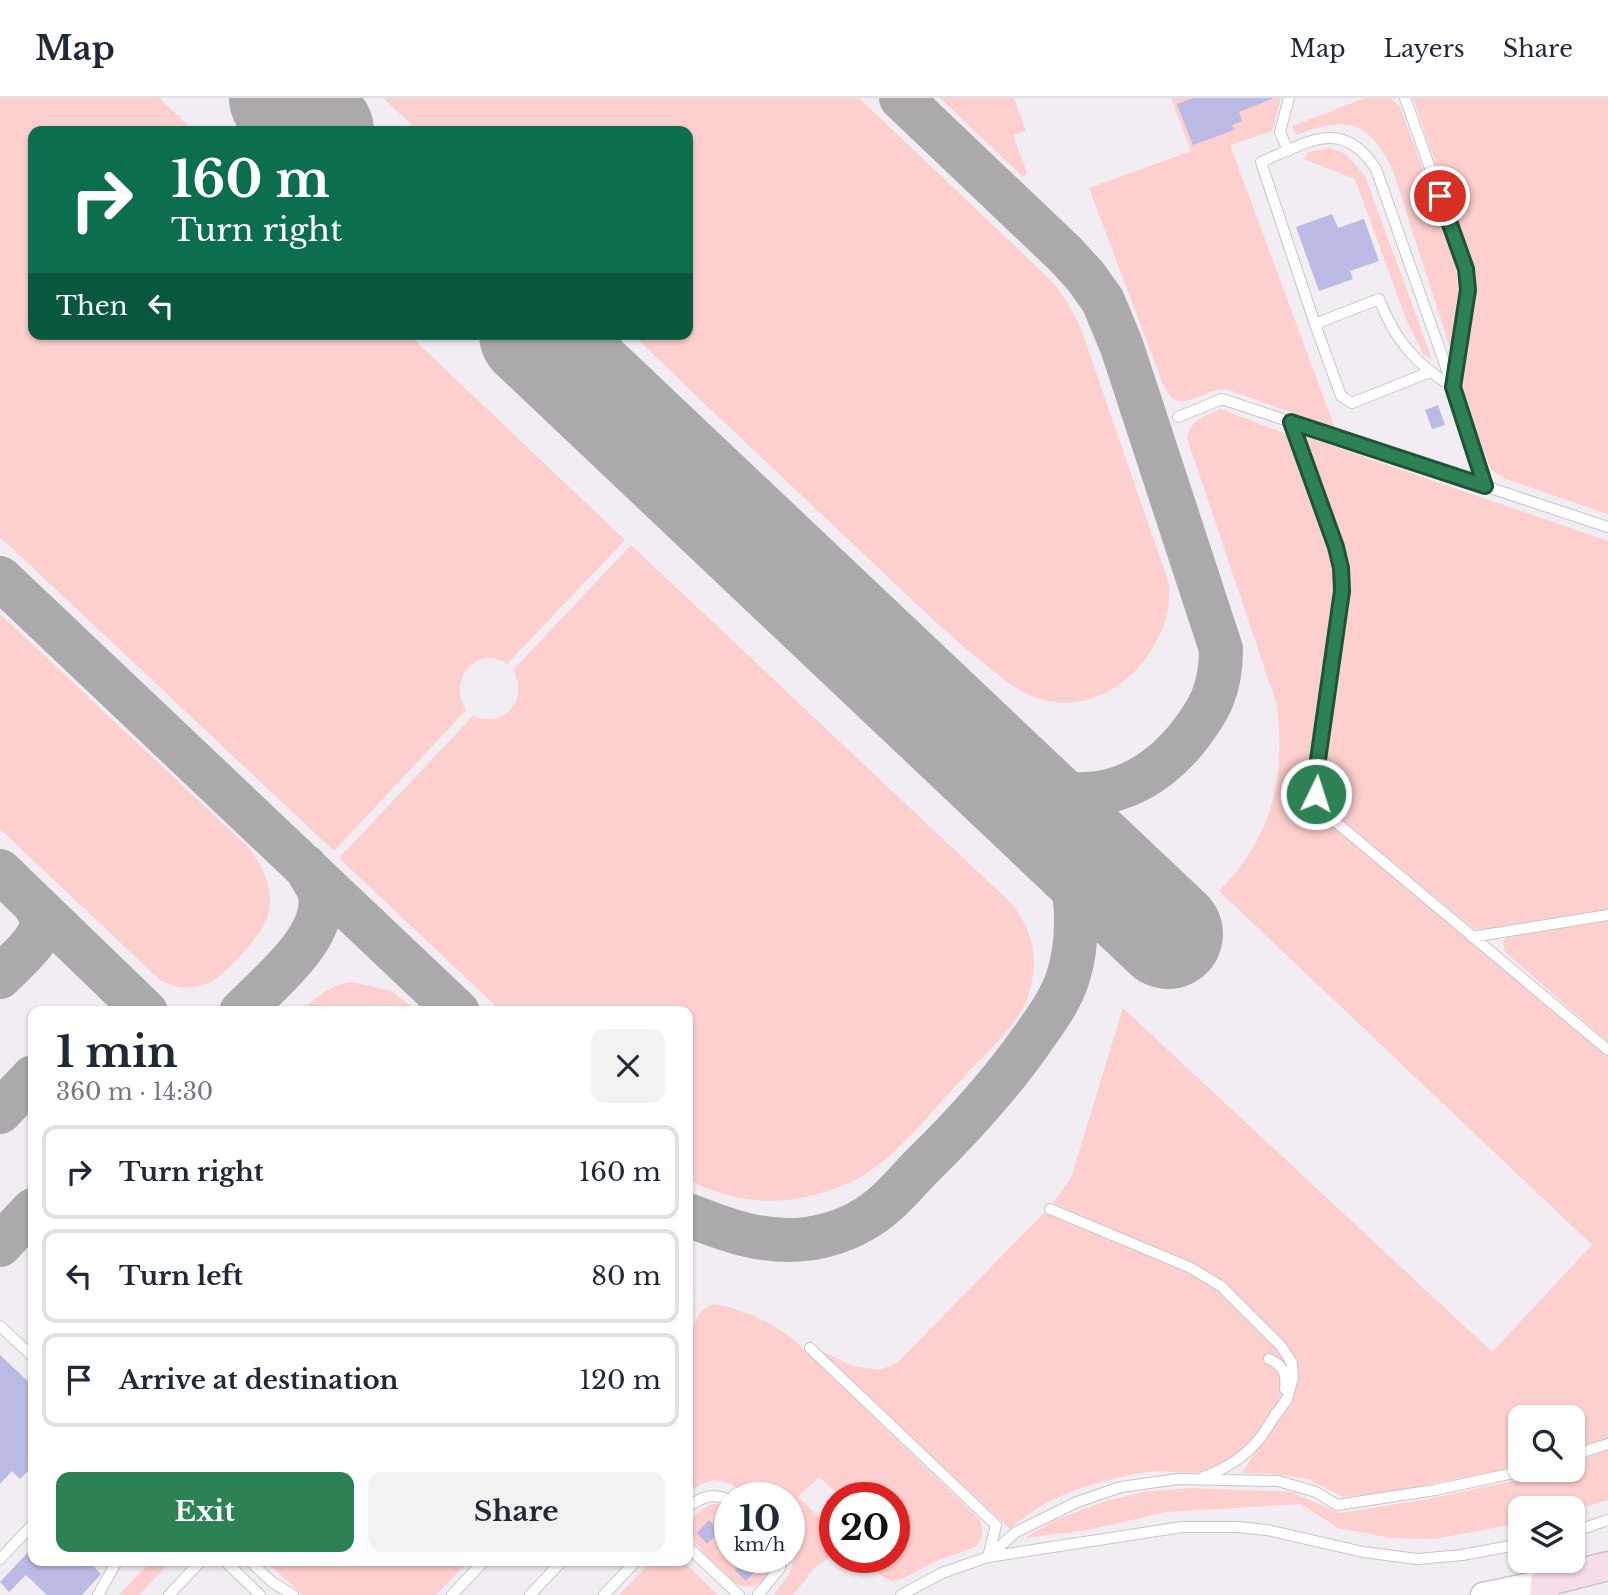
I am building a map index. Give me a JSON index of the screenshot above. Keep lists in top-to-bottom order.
{
  "page": {
    "header": "Map",
    "nav": ["Map", "Layers", "Share"],
    "turn": ["160 m", "Turn right"],
    "then": "Then",
    "heading": ["1 min", "360 m · 14:30"],
    "list": [
      {
        "name": "Turn right",
        "value": "160 m"
      },
      {
        "name": "Turn left",
        "value": "80 m"
      },
      {
        "name": "Arrive at destination",
        "value": "120 m"
      }
    ],
    "buttons": ["Exit", "Share"],
    "speed": "10 km/h",
    "limit": "20"
  }
}
